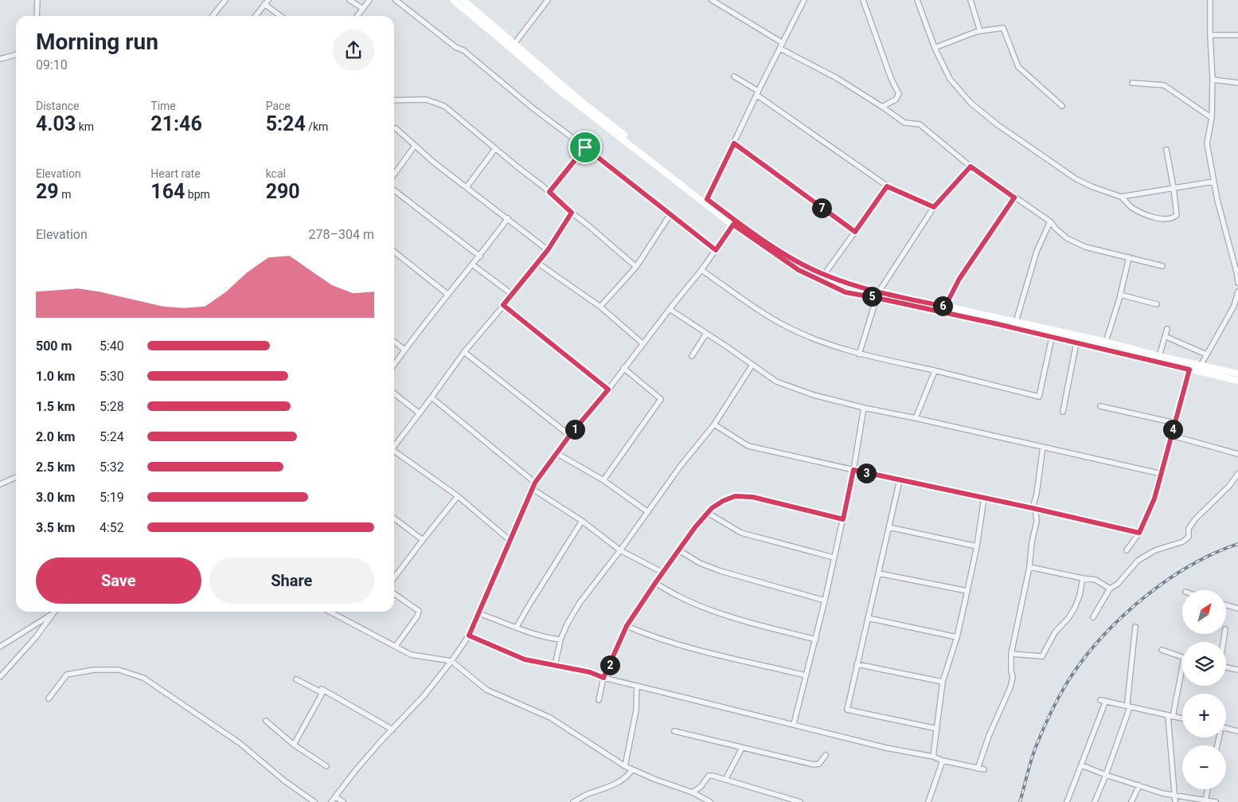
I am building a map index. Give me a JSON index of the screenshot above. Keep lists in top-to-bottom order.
{
  "north": "top right",
  "page": {
    "heading": ["Morning run", "09:10"],
    "stats": [
      ["Distance", "4.03 km"],
      ["Time", "21:46"],
      ["Pace", "5:24 /km"],
      ["Elevation", "29 m"],
      ["Heart rate", "164 bpm"],
      ["kcal", "290"]
    ],
    "pins": [
      "7",
      "5",
      "6",
      "1",
      "4",
      "3",
      "2"
    ],
    "chart": ["Elevation", "278–304 m"],
    "list": [
      {
        "name": "500 m",
        "note": "5:40"
      },
      {
        "name": "1.0 km",
        "note": "5:30"
      },
      {
        "name": "1.5 km",
        "note": "5:28"
      },
      {
        "name": "2.0 km",
        "note": "5:24"
      },
      {
        "name": "2.5 km",
        "note": "5:32"
      },
      {
        "name": "3.0 km",
        "note": "5:19"
      },
      {
        "name": "3.5 km",
        "note": "4:52"
      }
    ],
    "buttons": ["Save", "Share"],
    "map_buttons": ["+", "−"]
  }
}
